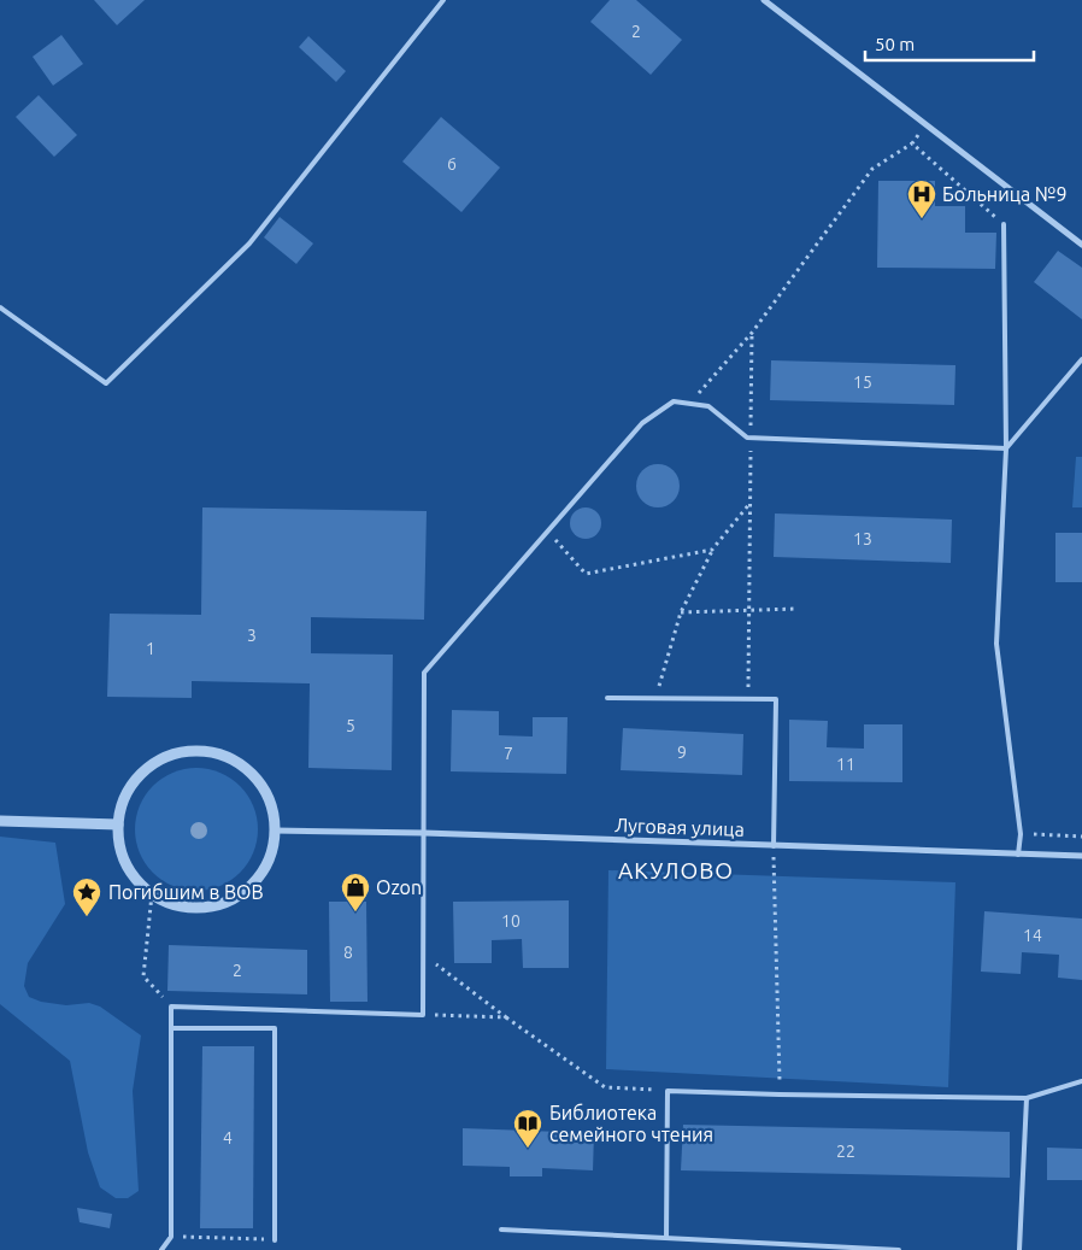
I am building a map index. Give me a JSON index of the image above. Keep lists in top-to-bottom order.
{
  "streets": {
    "street": ["Луговая улица"]
  },
  "districts": ["АКУЛОВО"],
  "places": {
    "hospital": ["Больница №9"],
    "shop": ["Ozon"],
    "place": ["Погибшим в ВОВ"],
    "library": ["Библиотека семейного чтения"]
  },
  "house_numbers": [
    "2",
    "6",
    "15",
    "13",
    "3",
    "1",
    "5",
    "9",
    "7",
    "11",
    "10",
    "14",
    "8",
    "2",
    "4",
    "22"
  ],
  "scale_bar": "50 m"
}
